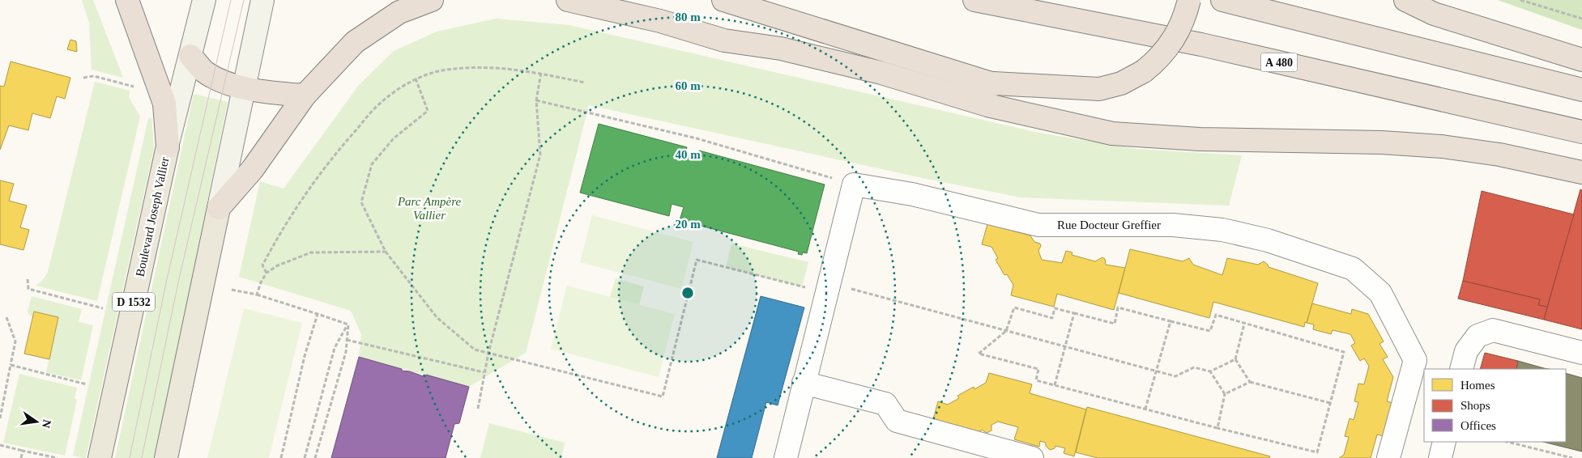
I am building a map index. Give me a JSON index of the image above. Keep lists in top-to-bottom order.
{
  "streets": {
    "highway": ["A 480"],
    "main road": ["Boulevard Joseph Vallier", "D 1532"],
    "street": ["Rue Docteur Greffier"]
  },
  "parks": ["Parc Ampère Vallier"],
  "legend": ["Homes", "Shops", "Offices"],
  "north": "right",
  "rings": [
    "80 m",
    "60 m",
    "40 m",
    "20 m"
  ]
}
